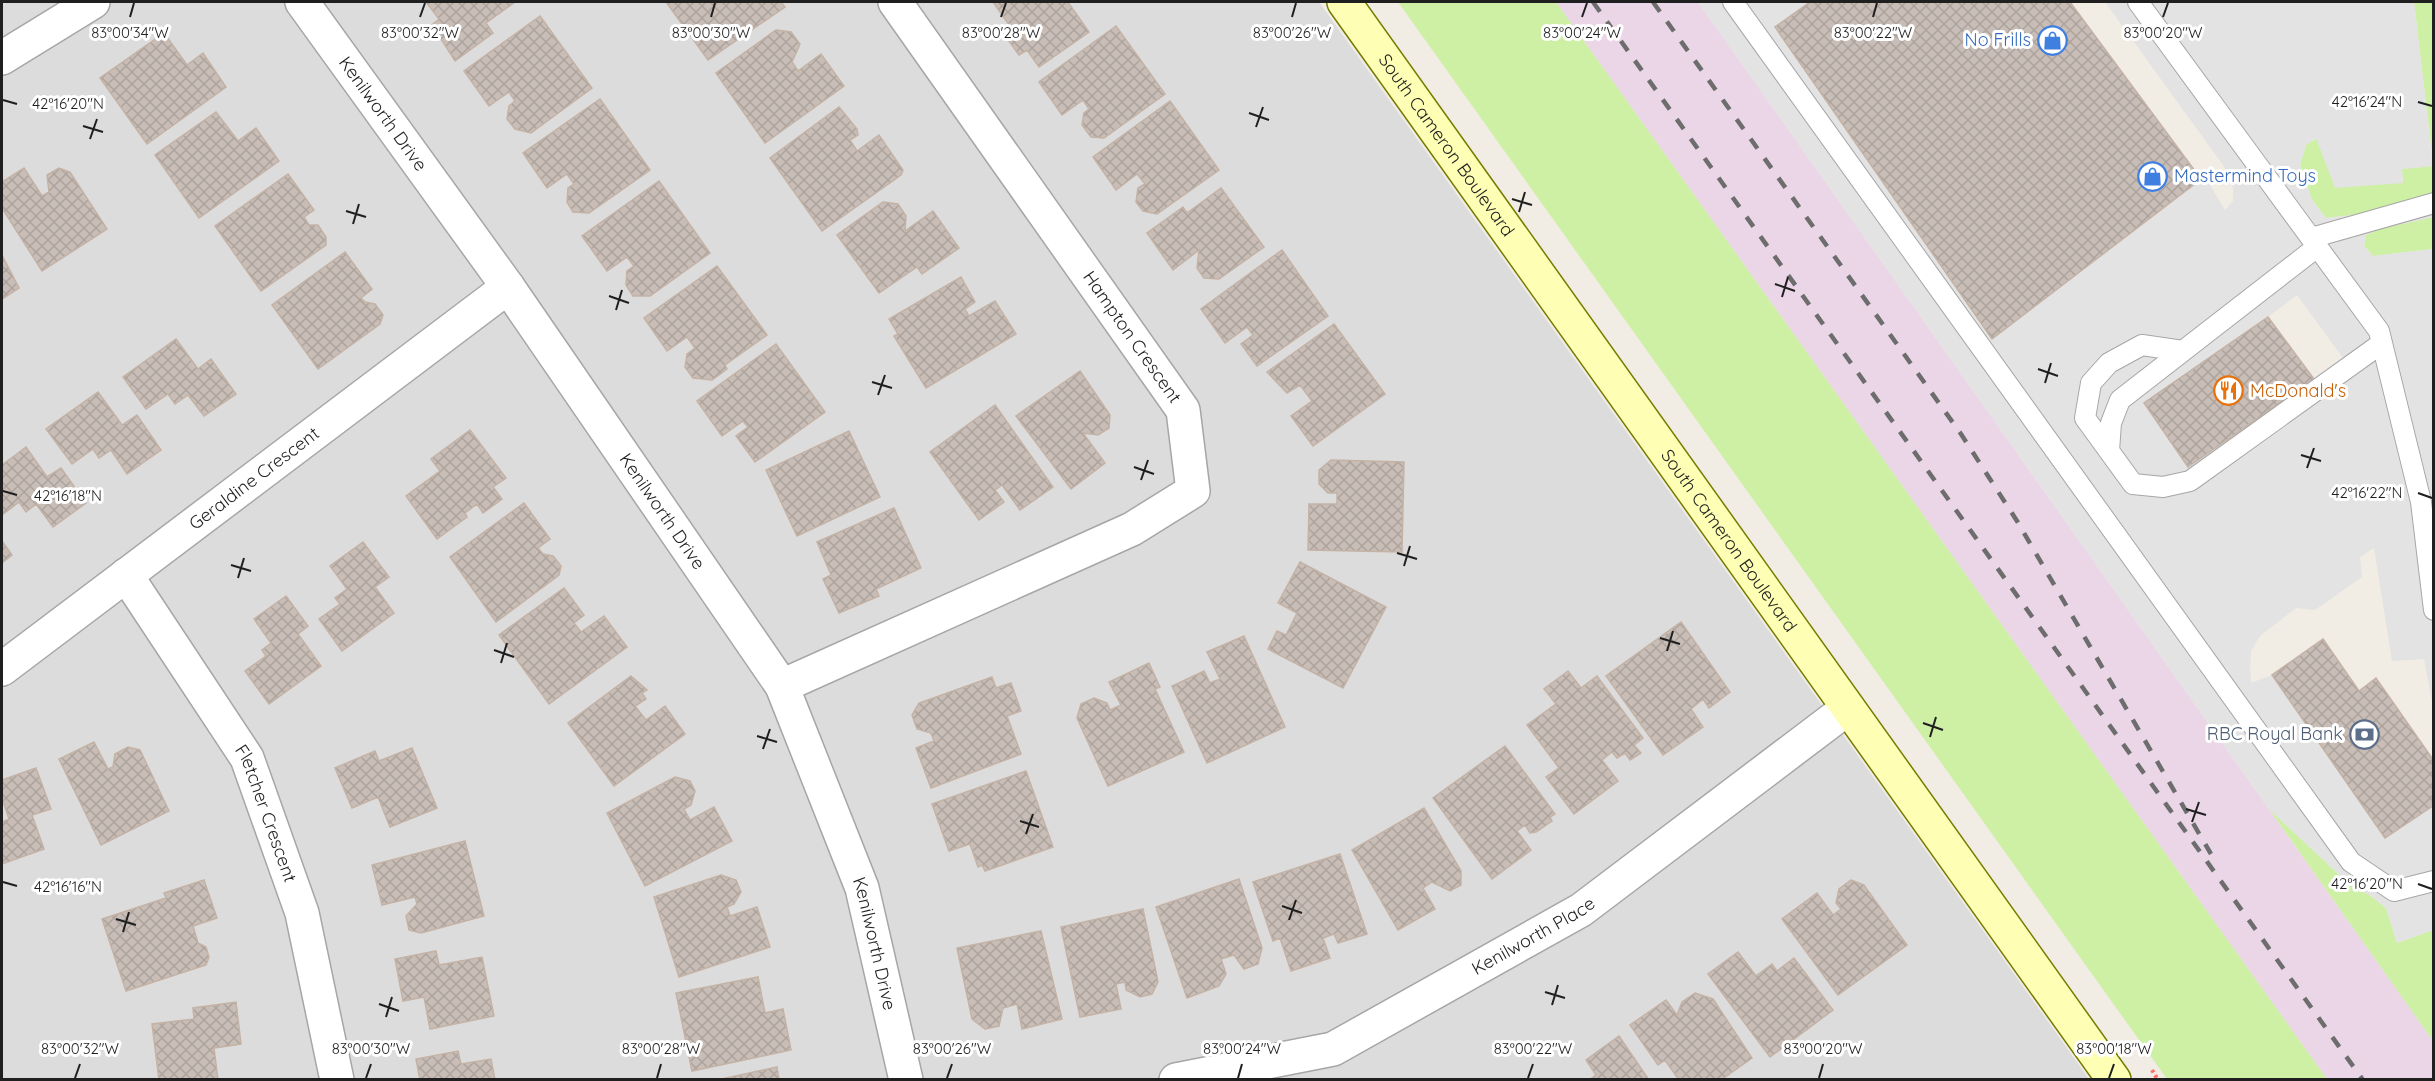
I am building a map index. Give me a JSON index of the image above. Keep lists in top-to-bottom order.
{
  "streets": {
    "street": [
      "Kenilworth Drive",
      "South Cameron Boulevard",
      "Hampton Crescent",
      "Geraldine Crescent",
      "Fletcher Crescent",
      "Kenilworth Place"
    ]
  },
  "crossings": [
    ["Kenilworth Drive", "Hampton Crescent"],
    ["Kenilworth Drive", "Geraldine Crescent"],
    ["South Cameron Boulevard", "Kenilworth Place"],
    ["Geraldine Crescent", "Fletcher Crescent"]
  ],
  "places": {
    "shop": ["No Frills", "Mastermind Toys"],
    "restaurant": ["McDonald's"],
    "bank": ["RBC Royal Bank"]
  },
  "coordinates": [
    "83°00'34\"W",
    "83°00'32\"W",
    "83°00'30\"W",
    "83°00'28\"W",
    "83°00'26\"W",
    "83°00'24\"W",
    "83°00'22\"W",
    "83°00'20\"W",
    "42°16'24\"N",
    "42°16'20\"N",
    "42°16'22\"N",
    "42°16'18\"N",
    "42°16'16\"N",
    "83°00'18\"W"
  ]
}
